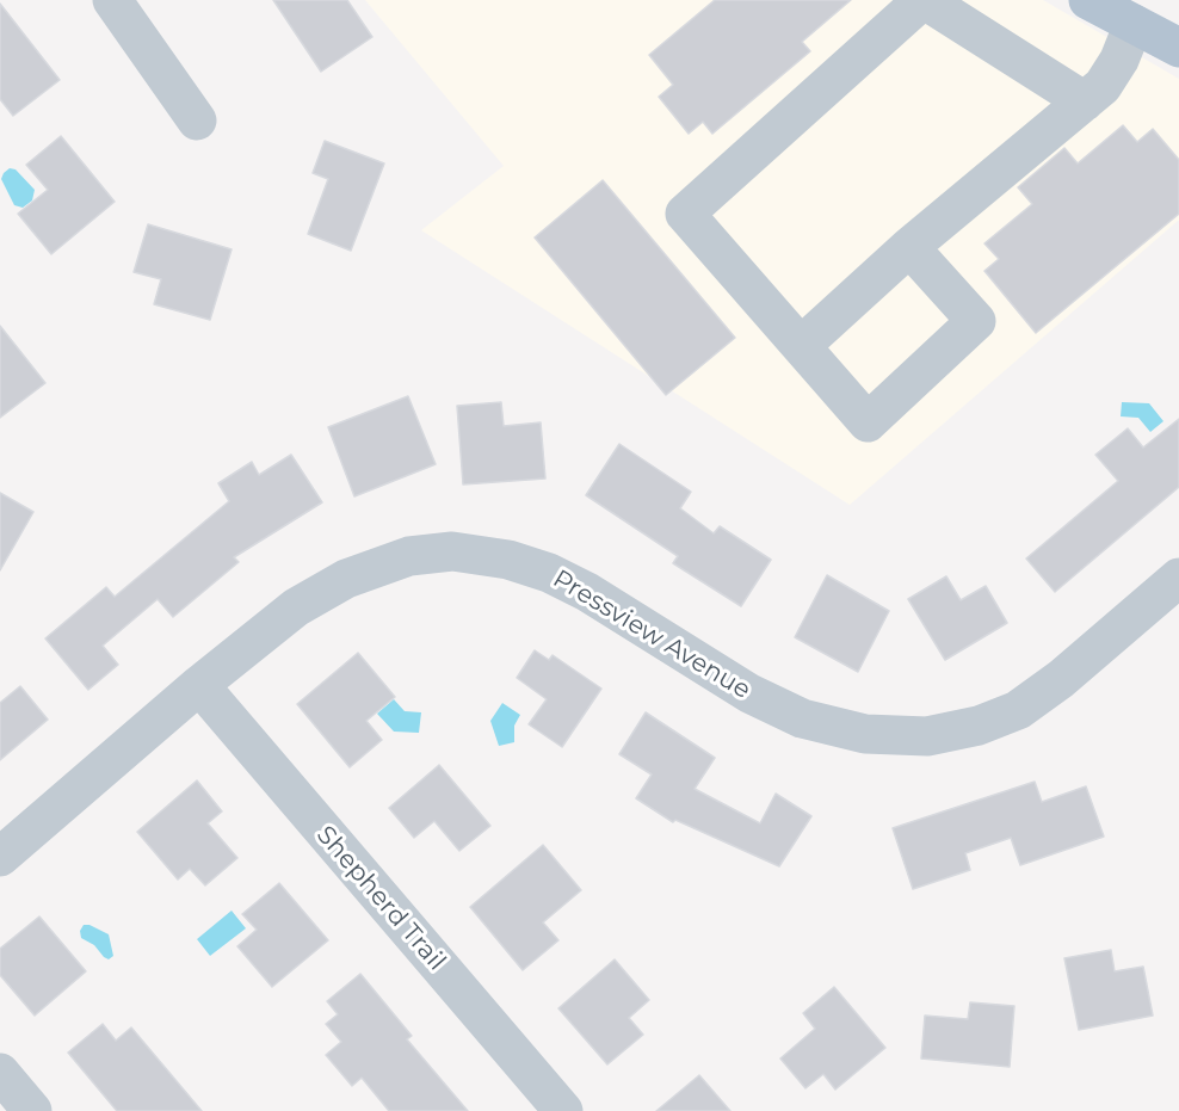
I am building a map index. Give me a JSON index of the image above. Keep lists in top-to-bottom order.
{
  "streets": {
    "street": ["Pressview Avenue", "Shepherd Trail"]
  },
  "crossings": [
    ["Pressview Avenue", "Shepherd Trail"]
  ]
}
